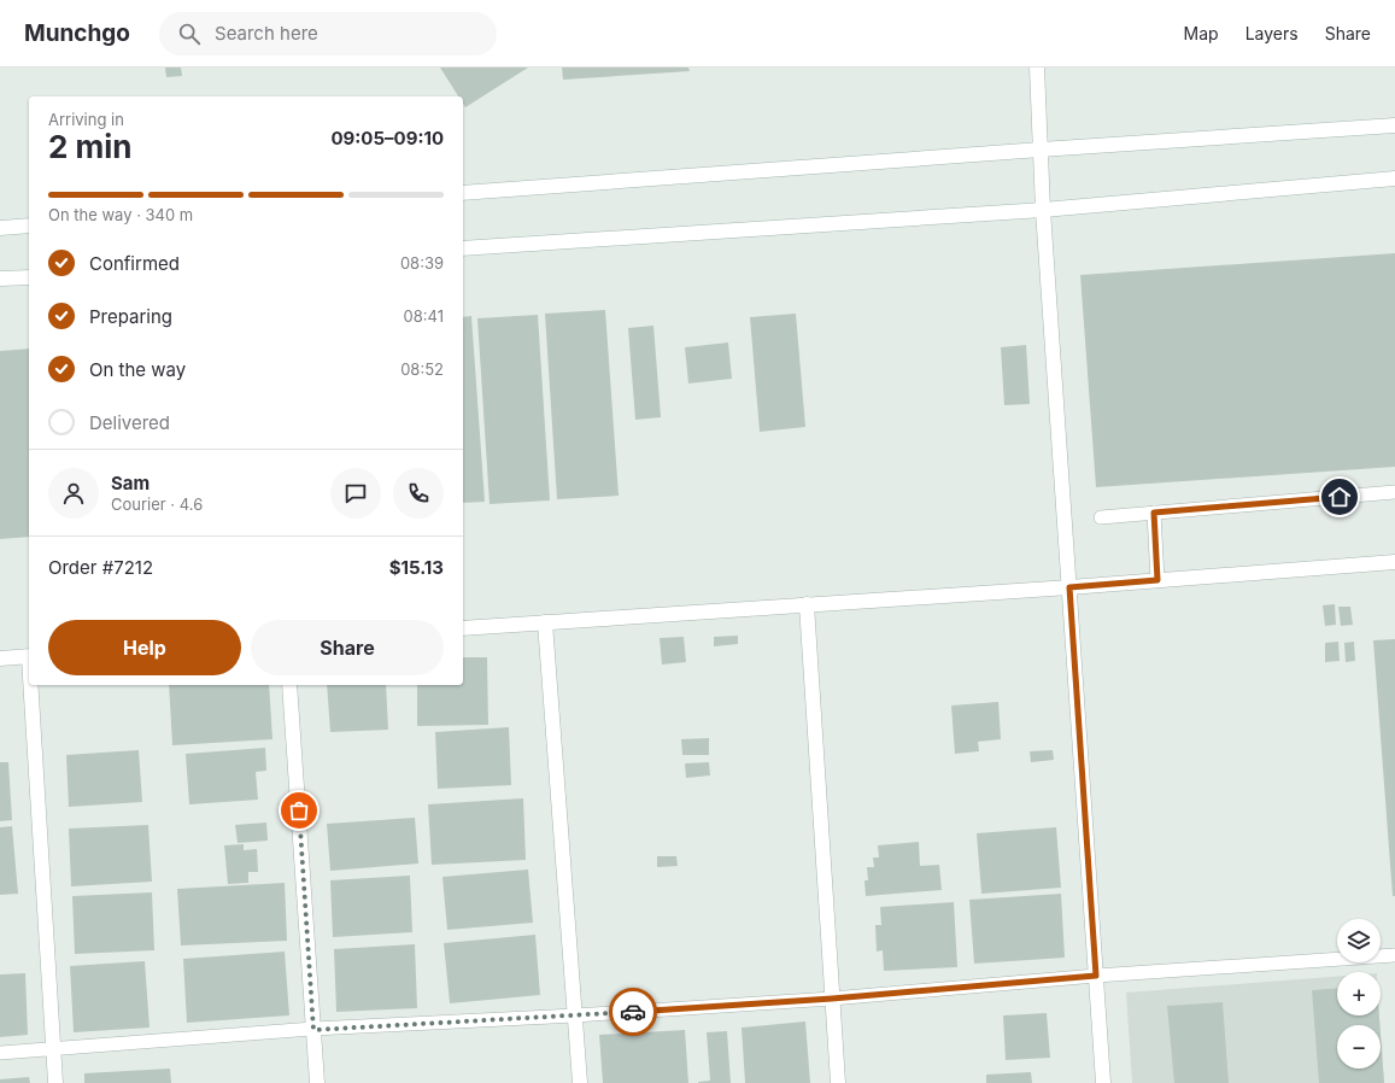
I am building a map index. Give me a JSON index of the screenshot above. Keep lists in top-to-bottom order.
{
  "page": {
    "header": "Munchgo",
    "search": "Search here",
    "nav": ["Map", "Layers", "Share"],
    "heading": ["2 min", "Arriving in", "09:05–09:10"],
    "panel": [
      "Sam",
      "Courier · 4.6",
      "Order #7212",
      "$15.13"
    ],
    "bar": "On the way · 340 m",
    "list": [
      ["Confirmed", "08:39"],
      ["Preparing", "08:41"],
      ["On the way", "08:52"],
      "Delivered"
    ],
    "buttons": ["Help", "Share"],
    "map_buttons": ["+", "−"]
  }
}
